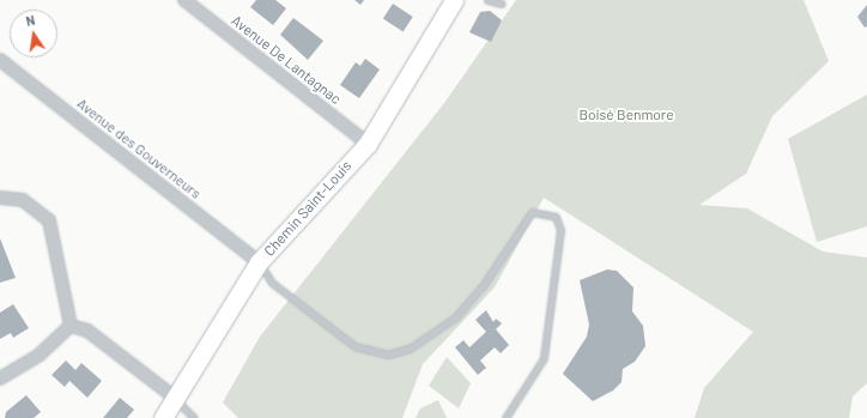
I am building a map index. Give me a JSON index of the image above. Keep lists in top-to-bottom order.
{
  "streets": {
    "street": ["Avenue De Lantagnac", "Avenue des Gouverneurs", "Chemin Saint-Louis"]
  },
  "crossings": [
    ["Avenue De Lantagnac", "Chemin Saint-Louis"],
    ["Avenue des Gouverneurs", "Chemin Saint-Louis"]
  ],
  "parks": ["Boisé Benmore"],
  "north": "top"
}
